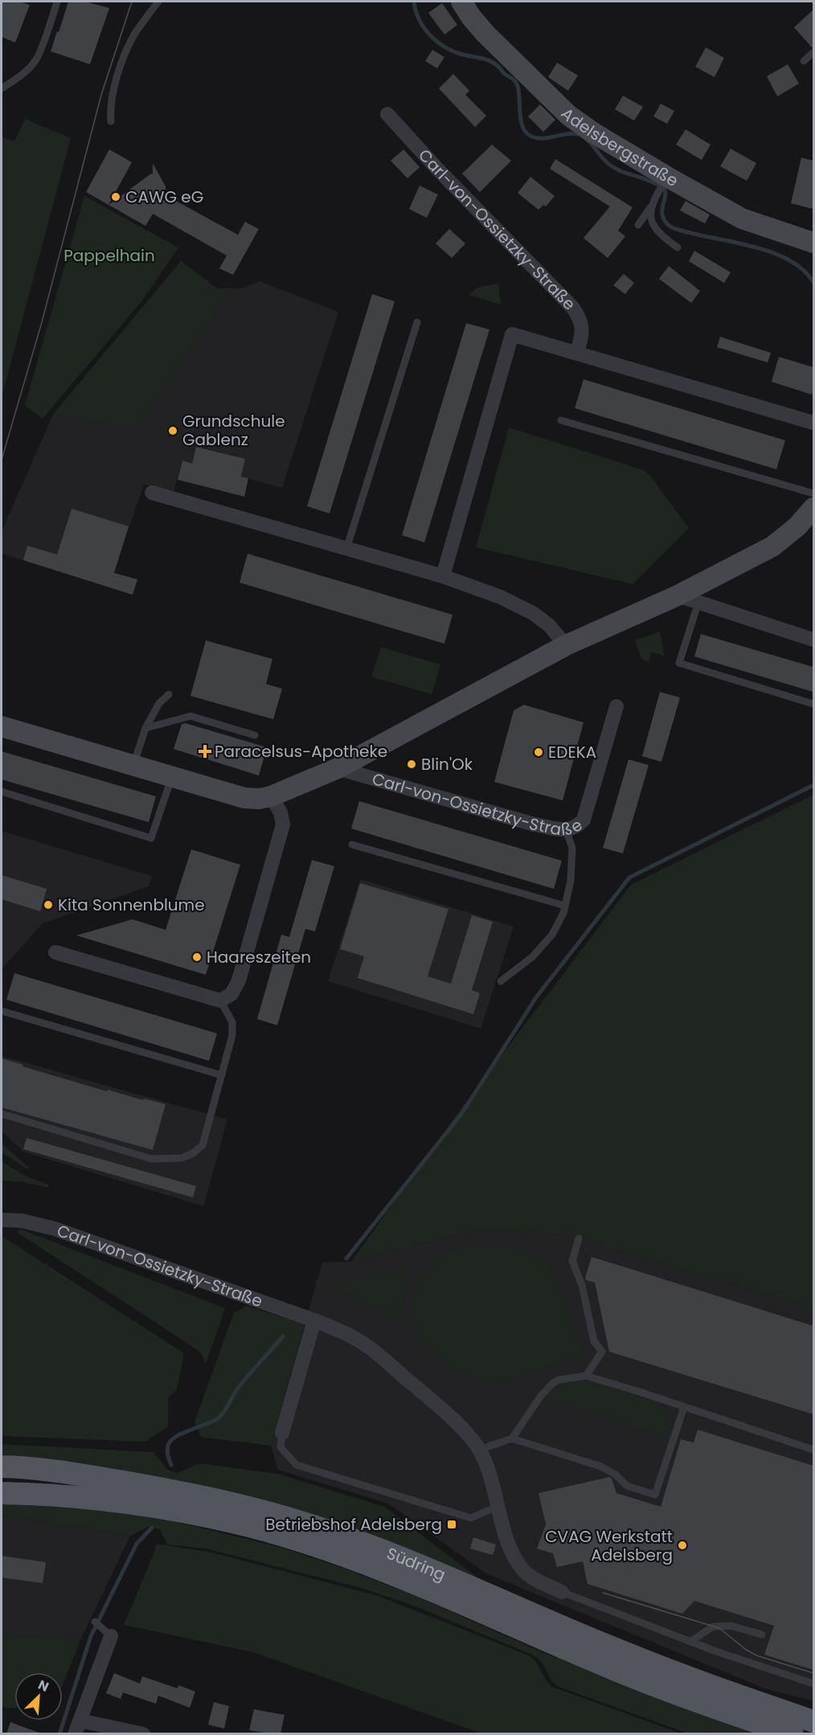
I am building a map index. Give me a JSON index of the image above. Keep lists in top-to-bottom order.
{
  "streets": {
    "main road": ["Südring"],
    "street": ["Adelsbergstraße", "Carl-von-Ossietzky-Straße"]
  },
  "parks": ["Pappelhain"],
  "places": {
    "other": [
      "CAWG eG",
      "Grundschule Gablenz",
      "EDEKA",
      "Blin'Ok",
      "Kita Sonnenblume",
      "Haareszeiten",
      "CVAG Werkstatt Adelsberg"
    ],
    "health": ["Paracelsus-Apotheke"],
    "transit": ["Betriebshof Adelsberg"]
  },
  "north": "top right"
}
